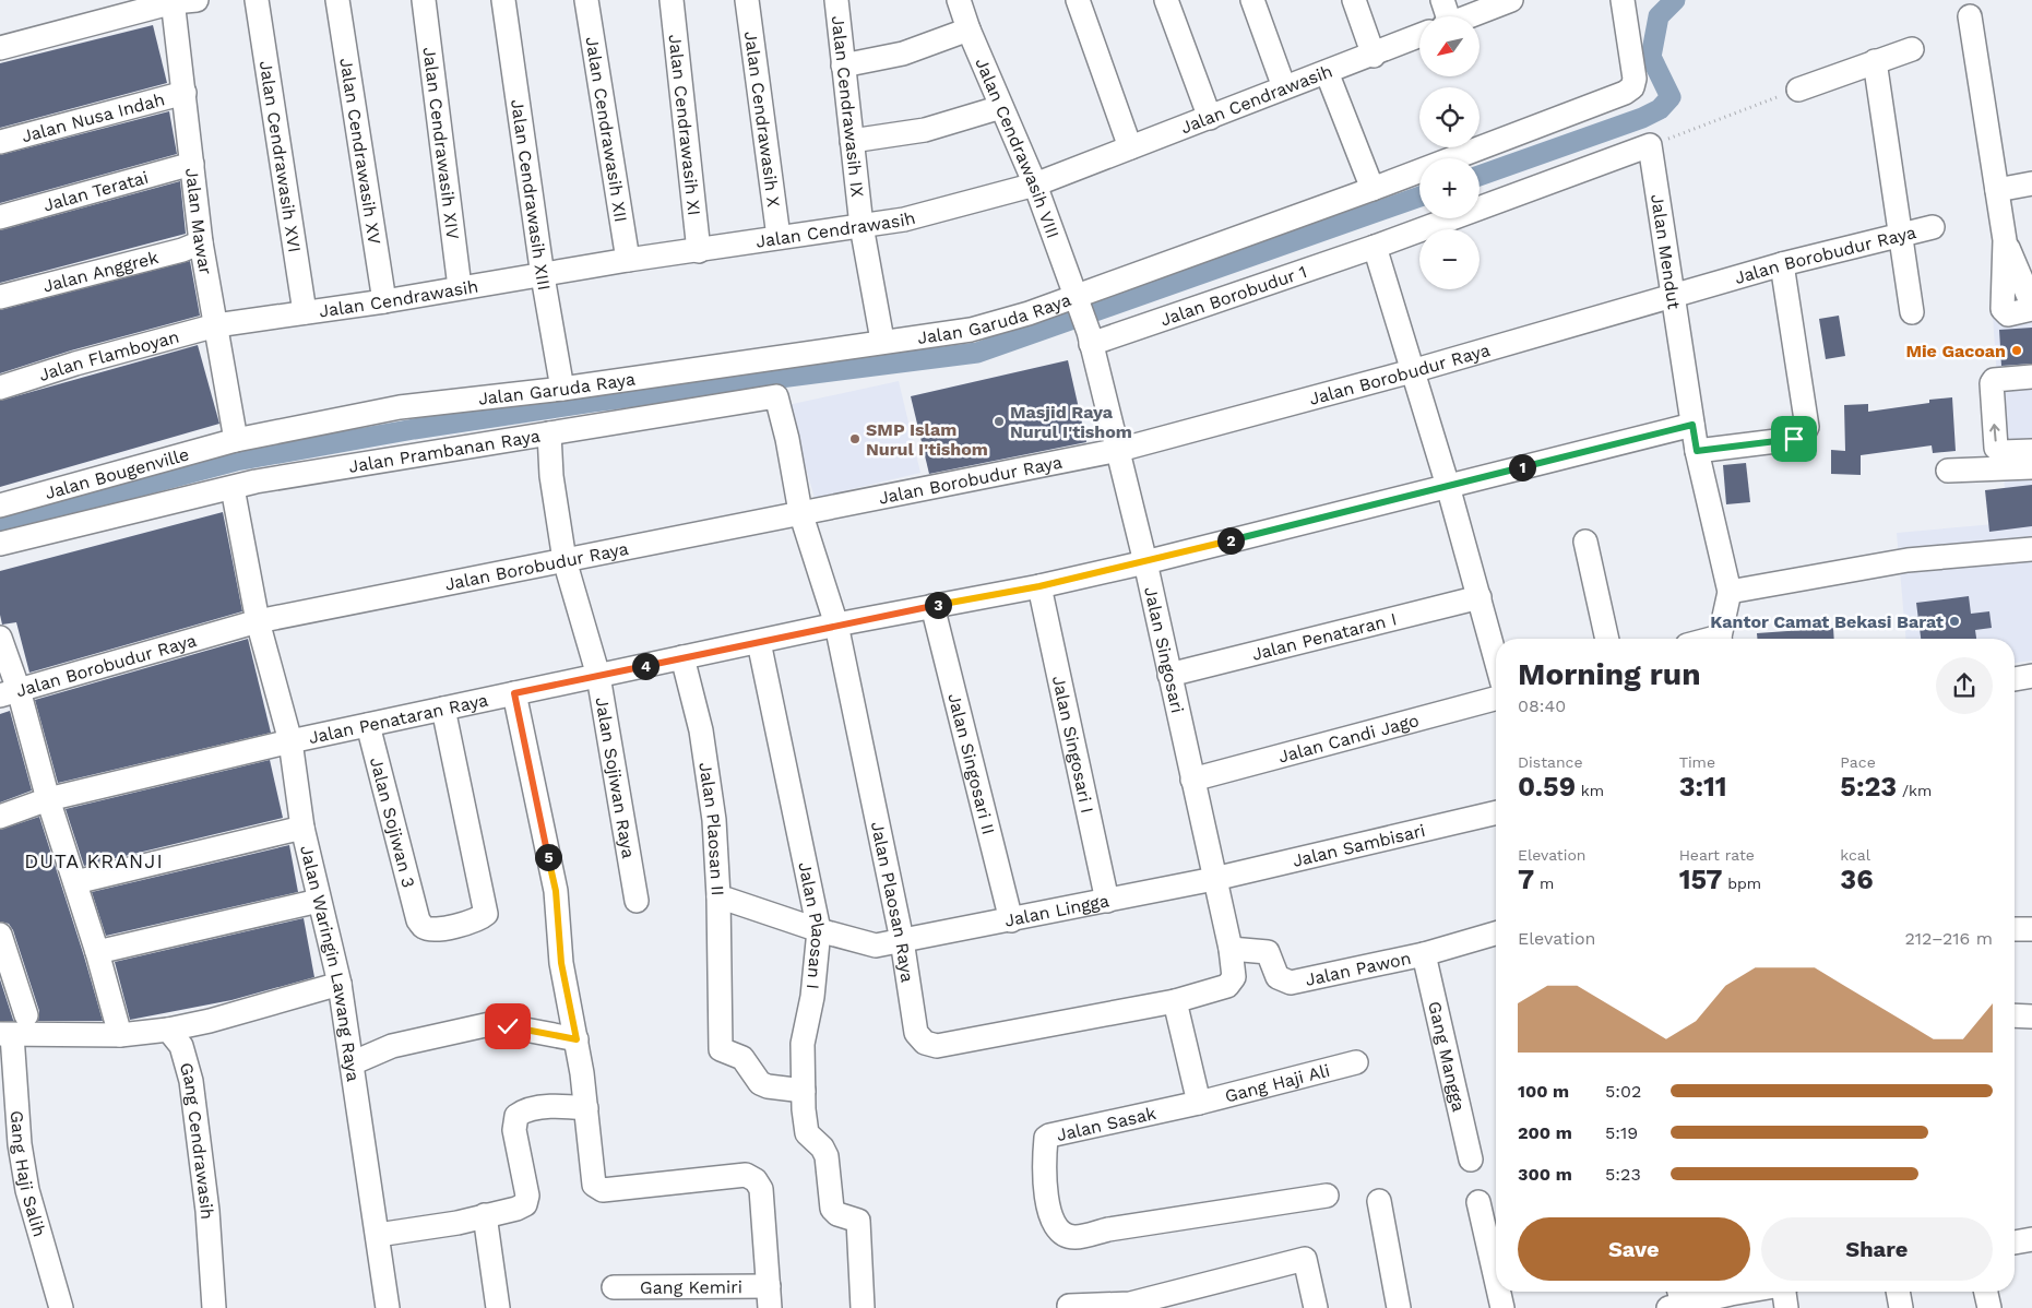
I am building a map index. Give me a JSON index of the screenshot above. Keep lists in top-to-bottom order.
{
  "streets": {
    "street": [
      "Jalan Cendrawasih",
      "Jalan Cendrawasih IX",
      "Jalan Nusa Indah",
      "Jalan Cendrawasih X",
      "Jalan Cendrawasih XI",
      "Jalan Cendrawasih XII",
      "Jalan Cendrawasih XIV",
      "Jalan Cendrawasih VIII",
      "Jalan Cendrawasih XV",
      "Jalan Cendrawasih XVI",
      "Jalan Teratai",
      "Jalan Cendrawasih XIII",
      "Jalan Mawar",
      "Jalan Mendut",
      "Jalan Borobudur Raya",
      "Jalan Anggrek",
      "Jalan Borobudur 1",
      "Jalan Garuda Raya",
      "Jalan Flamboyan",
      "Jalan Prambanan Raya",
      "Jalan Bougenville",
      "Jalan Penataran I",
      "Jalan Singosari",
      "Jalan Penataran Raya",
      "Jalan Candi Jago",
      "Jalan Singosari I",
      "Jalan Singosari II",
      "Jalan Sojiwan Raya",
      "Jalan Sojiwan 3",
      "Jalan Plaosan II",
      "Jalan Sambisari",
      "Jalan Plaosan Raya",
      "Jalan Lingga",
      "Jalan Plaosan I",
      "Jalan Waringin Lawang Raya",
      "Jalan Pawon",
      "Gang Mangga",
      "Gang Haji Ali",
      "Jalan Sasak",
      "Gang Cendrawasih",
      "Gang Haji Salih",
      "Gang Kemiri"
    ]
  },
  "crossings": [
    ["Jalan Cendrawasih", "Jalan Cendrawasih IX"],
    ["Jalan Cendrawasih", "Jalan Cendrawasih X"],
    ["Jalan Cendrawasih", "Jalan Cendrawasih XI"],
    ["Jalan Cendrawasih", "Jalan Cendrawasih XII"],
    ["Jalan Cendrawasih", "Jalan Cendrawasih XIV"],
    ["Jalan Cendrawasih", "Jalan Cendrawasih VIII"],
    ["Jalan Cendrawasih", "Jalan Cendrawasih XV"],
    ["Jalan Cendrawasih", "Jalan Cendrawasih XVI"],
    ["Jalan Cendrawasih", "Jalan Cendrawasih XIII"],
    ["Jalan Cendrawasih", "Jalan Mawar"],
    ["Jalan Cendrawasih", "Jalan Flamboyan"],
    ["Jalan Cendrawasih IX", "Jalan Garuda Raya"],
    ["Jalan Nusa Indah", "Jalan Mawar"],
    ["Jalan Cendrawasih VIII", "Jalan Garuda Raya"],
    ["Jalan Cendrawasih VIII", "Jalan Singosari"],
    ["Jalan Teratai", "Jalan Mawar"],
    ["Jalan Cendrawasih XIII", "Jalan Garuda Raya"],
    ["Jalan Mawar", "Jalan Anggrek"],
    ["Jalan Mawar", "Jalan Garuda Raya"],
    ["Jalan Mawar", "Jalan Flamboyan"],
    ["Jalan Mawar", "Jalan Bougenville"],
    ["Jalan Mendut", "Jalan Borobudur Raya"],
    ["Jalan Mendut", "Jalan Penataran Raya"],
    ["Jalan Borobudur Raya", "Jalan Prambanan Raya"],
    ["Jalan Borobudur Raya", "Jalan Singosari"],
    ["Jalan Borobudur Raya", "Jalan Sojiwan Raya"],
    ["Jalan Borobudur Raya", "Jalan Plaosan Raya"],
    ["Jalan Borobudur Raya", "Jalan Waringin Lawang Raya"],
    ["Jalan Borobudur 1", "Jalan Singosari"],
    ["Jalan Garuda Raya", "Jalan Bougenville"],
    ["Jalan Garuda Raya", "Jalan Singosari"],
    ["Jalan Prambanan Raya", "Jalan Sojiwan Raya"],
    ["Jalan Prambanan Raya", "Jalan Plaosan Raya"],
    ["Jalan Prambanan Raya", "Jalan Waringin Lawang Raya"],
    ["Jalan Penataran I", "Jalan Singosari"],
    ["Jalan Singosari", "Jalan Penataran Raya"],
    ["Jalan Singosari", "Jalan Candi Jago"],
    ["Jalan Singosari", "Jalan Sambisari"],
    ["Jalan Singosari", "Jalan Lingga"],
    ["Jalan Penataran Raya", "Jalan Singosari I"],
    ["Jalan Penataran Raya", "Jalan Singosari II"],
    ["Jalan Penataran Raya", "Jalan Sojiwan Raya"],
    ["Jalan Penataran Raya", "Jalan Sojiwan 3"],
    ["Jalan Penataran Raya", "Jalan Plaosan II"],
    ["Jalan Penataran Raya", "Jalan Plaosan Raya"],
    ["Jalan Penataran Raya", "Jalan Plaosan I"],
    ["Jalan Penataran Raya", "Jalan Waringin Lawang Raya"],
    ["Jalan Singosari I", "Jalan Lingga"],
    ["Jalan Singosari II", "Jalan Lingga"],
    ["Jalan Plaosan II", "Jalan Plaosan Raya"],
    ["Jalan Plaosan II", "Jalan Lingga"],
    ["Jalan Plaosan II", "Jalan Plaosan I"],
    ["Jalan Sambisari", "Jalan Lingga"],
    ["Jalan Plaosan Raya", "Jalan Lingga"],
    ["Jalan Pawon", "Gang Mangga"],
    ["Gang Haji Ali", "Jalan Sasak"]
  ],
  "districts": ["DUTA KRANJI"],
  "places": [
    "Mie Gacoan",
    "Masjid Raya Nurul I'tishom",
    "SMP Islam Nurul I'tishom",
    "Kantor Camat Bekasi Barat"
  ],
  "north": "bottom left",
  "page": {
    "map_buttons": ["+", "−"],
    "pins": [
      "1",
      "2",
      "3",
      "4",
      "5"
    ],
    "heading": ["Morning run", "08:40"],
    "stats": [
      ["Distance", "0.59 km"],
      ["Time", "3:11"],
      ["Pace", "5:23 /km"],
      ["Elevation", "7 m"],
      ["Heart rate", "157 bpm"],
      ["kcal", "36"]
    ],
    "chart": ["Elevation", "212–216 m"],
    "list": [
      {
        "name": "100 m",
        "note": "5:02"
      },
      {
        "name": "200 m",
        "note": "5:19"
      },
      {
        "name": "300 m",
        "note": "5:23"
      }
    ],
    "buttons": ["Save", "Share"]
  }
}
